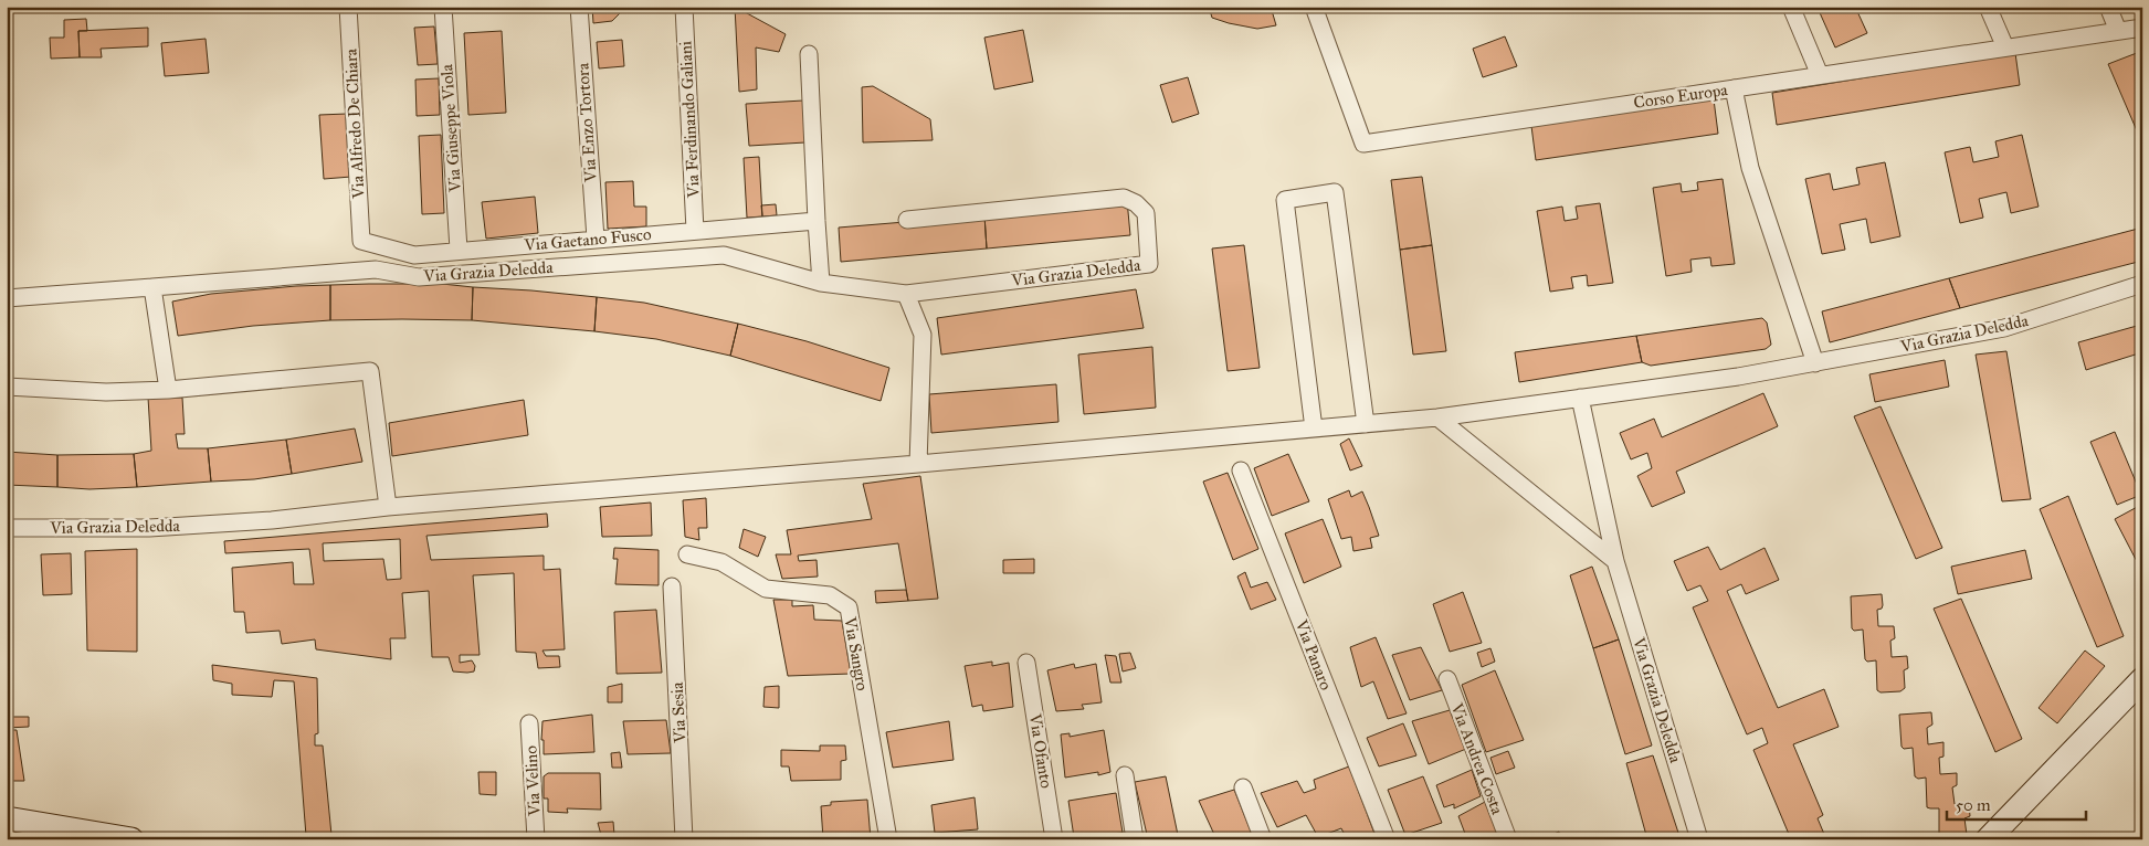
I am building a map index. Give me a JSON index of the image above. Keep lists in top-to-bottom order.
{
  "streets": {
    "street": [
      "Corso Europa",
      "Via Ferdinando Galiani",
      "Via Enzo Tortora",
      "Via Alfredo De Chiara",
      "Via Giuseppe Viola",
      "Via Gaetano Fusco",
      "Via Grazia Deledda",
      "Via Sangro",
      "Via Panaro",
      "Via Sesia",
      "Via Ofanto",
      "Via Andrea Costa",
      "Via Velino"
    ]
  },
  "crossings": [
    ["Via Ferdinando Galiani", "Via Gaetano Fusco"],
    ["Via Enzo Tortora", "Via Gaetano Fusco"],
    ["Via Alfredo De Chiara", "Via Gaetano Fusco"],
    ["Via Giuseppe Viola", "Via Gaetano Fusco"]
  ],
  "scale_bar": "50 m"
}
